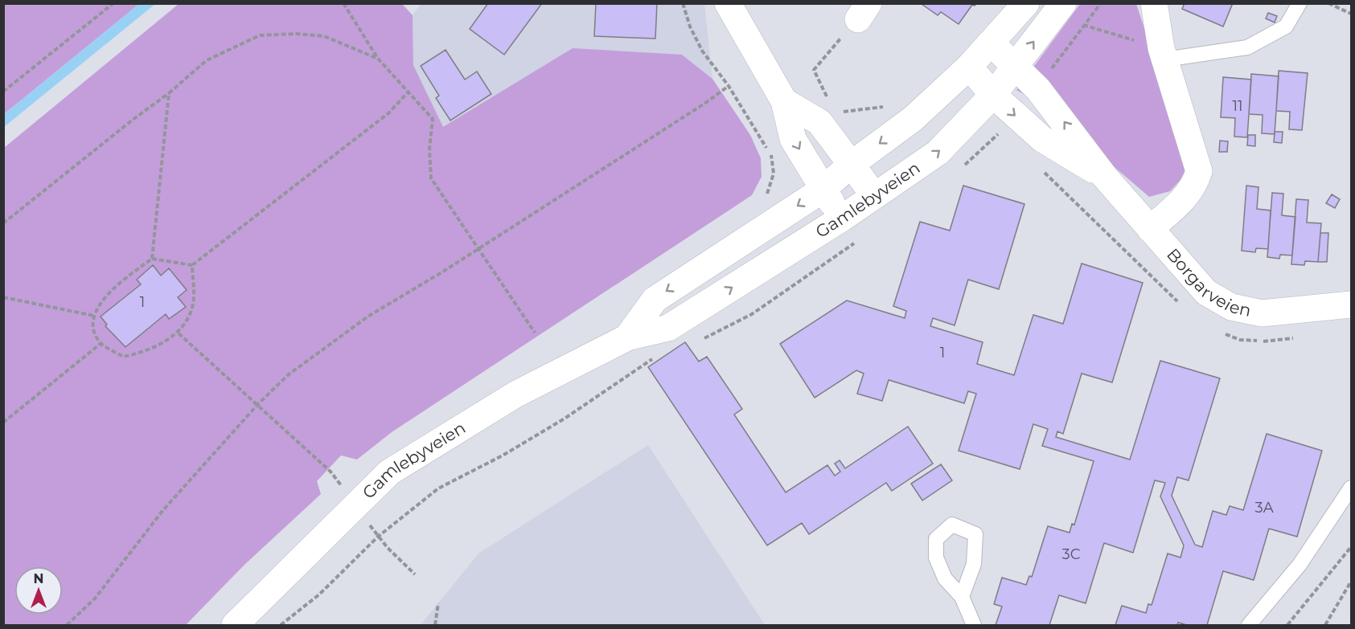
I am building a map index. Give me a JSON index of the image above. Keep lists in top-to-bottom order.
{
  "streets": {
    "street": ["Gamlebyveien", "Borgarveien"]
  },
  "crossings": [
    ["Gamlebyveien", "Borgarveien"]
  ],
  "house_numbers": [
    "11",
    "1",
    "1",
    "3A",
    "3C"
  ],
  "north": "top"
}
